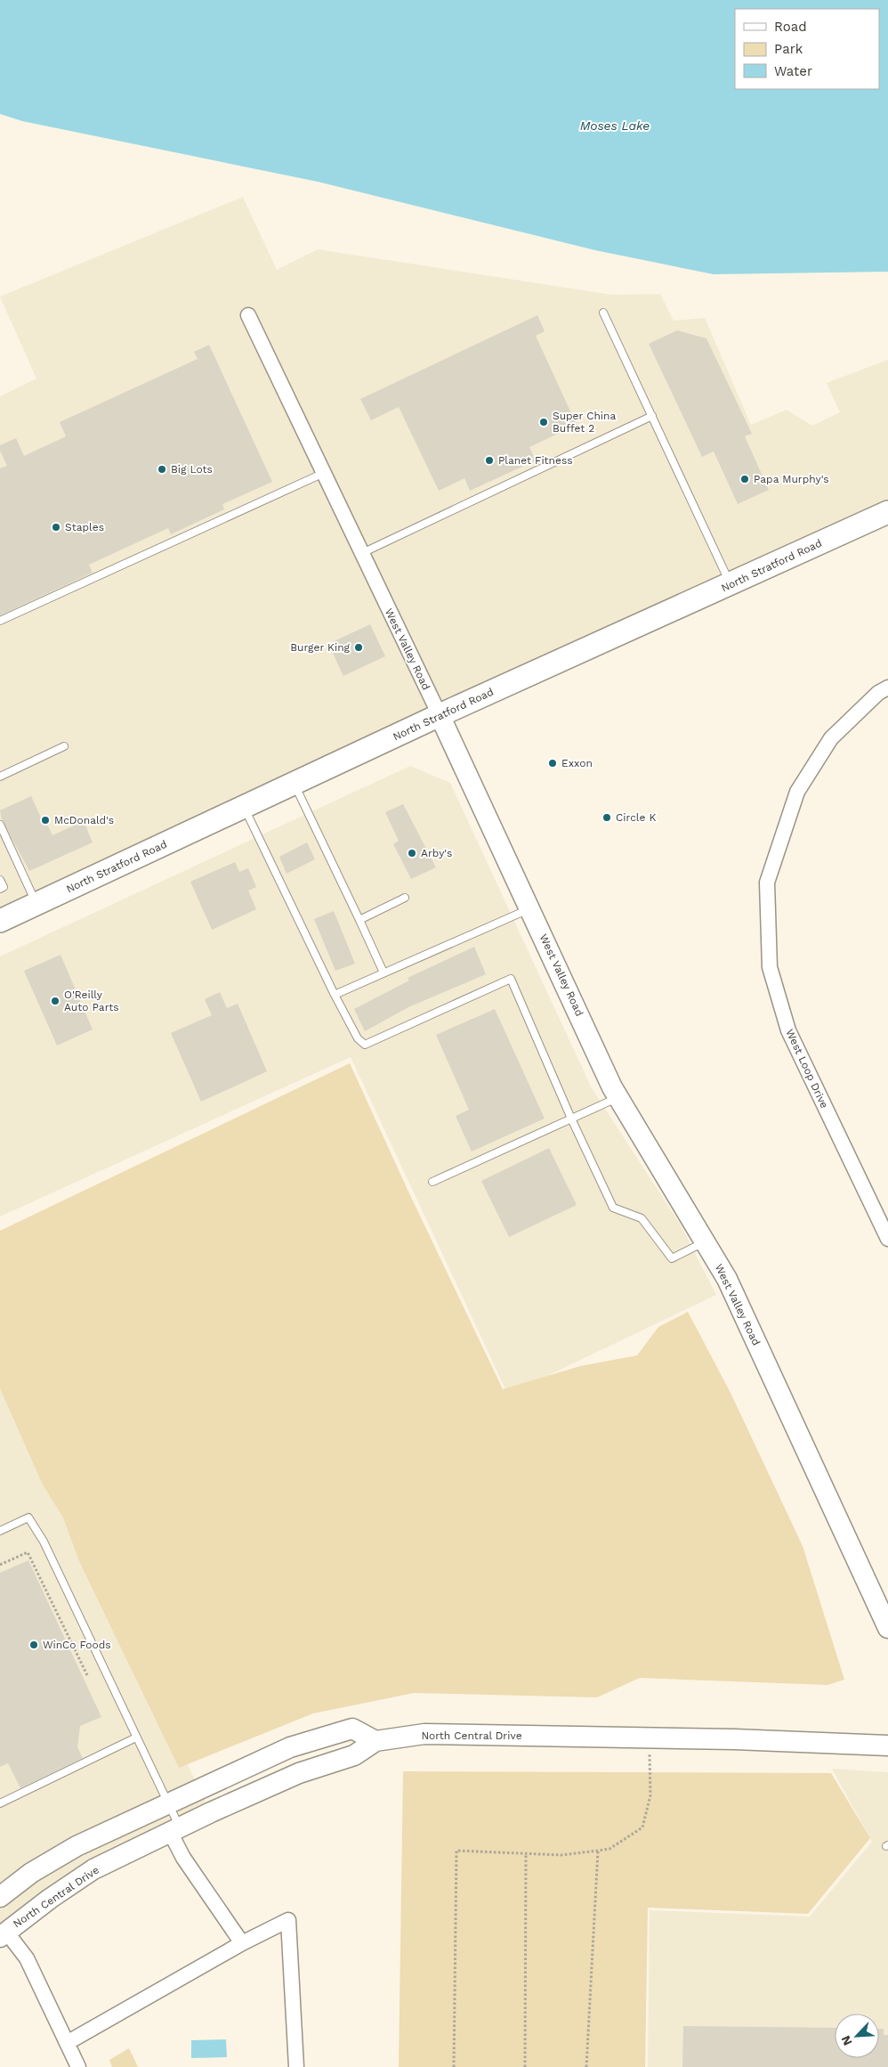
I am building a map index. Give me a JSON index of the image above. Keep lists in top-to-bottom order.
{
  "streets": {
    "main road": ["North Stratford Road", "West Valley Road", "North Central Drive"],
    "street": ["West Loop Drive"]
  },
  "crossings": [
    ["North Stratford Road", "West Valley Road"]
  ],
  "water": ["Moses Lake"],
  "places": [
    "Super China Buffet 2",
    "Planet Fitness",
    "Big Lots",
    "Papa Murphy's",
    "Staples",
    "Burger King",
    "Exxon",
    "Circle K",
    "McDonald's",
    "Arby's",
    "O'Reilly Auto Parts",
    "WinCo Foods"
  ],
  "legend": ["Road", "Park", "Water"],
  "north": "bottom left"
}
